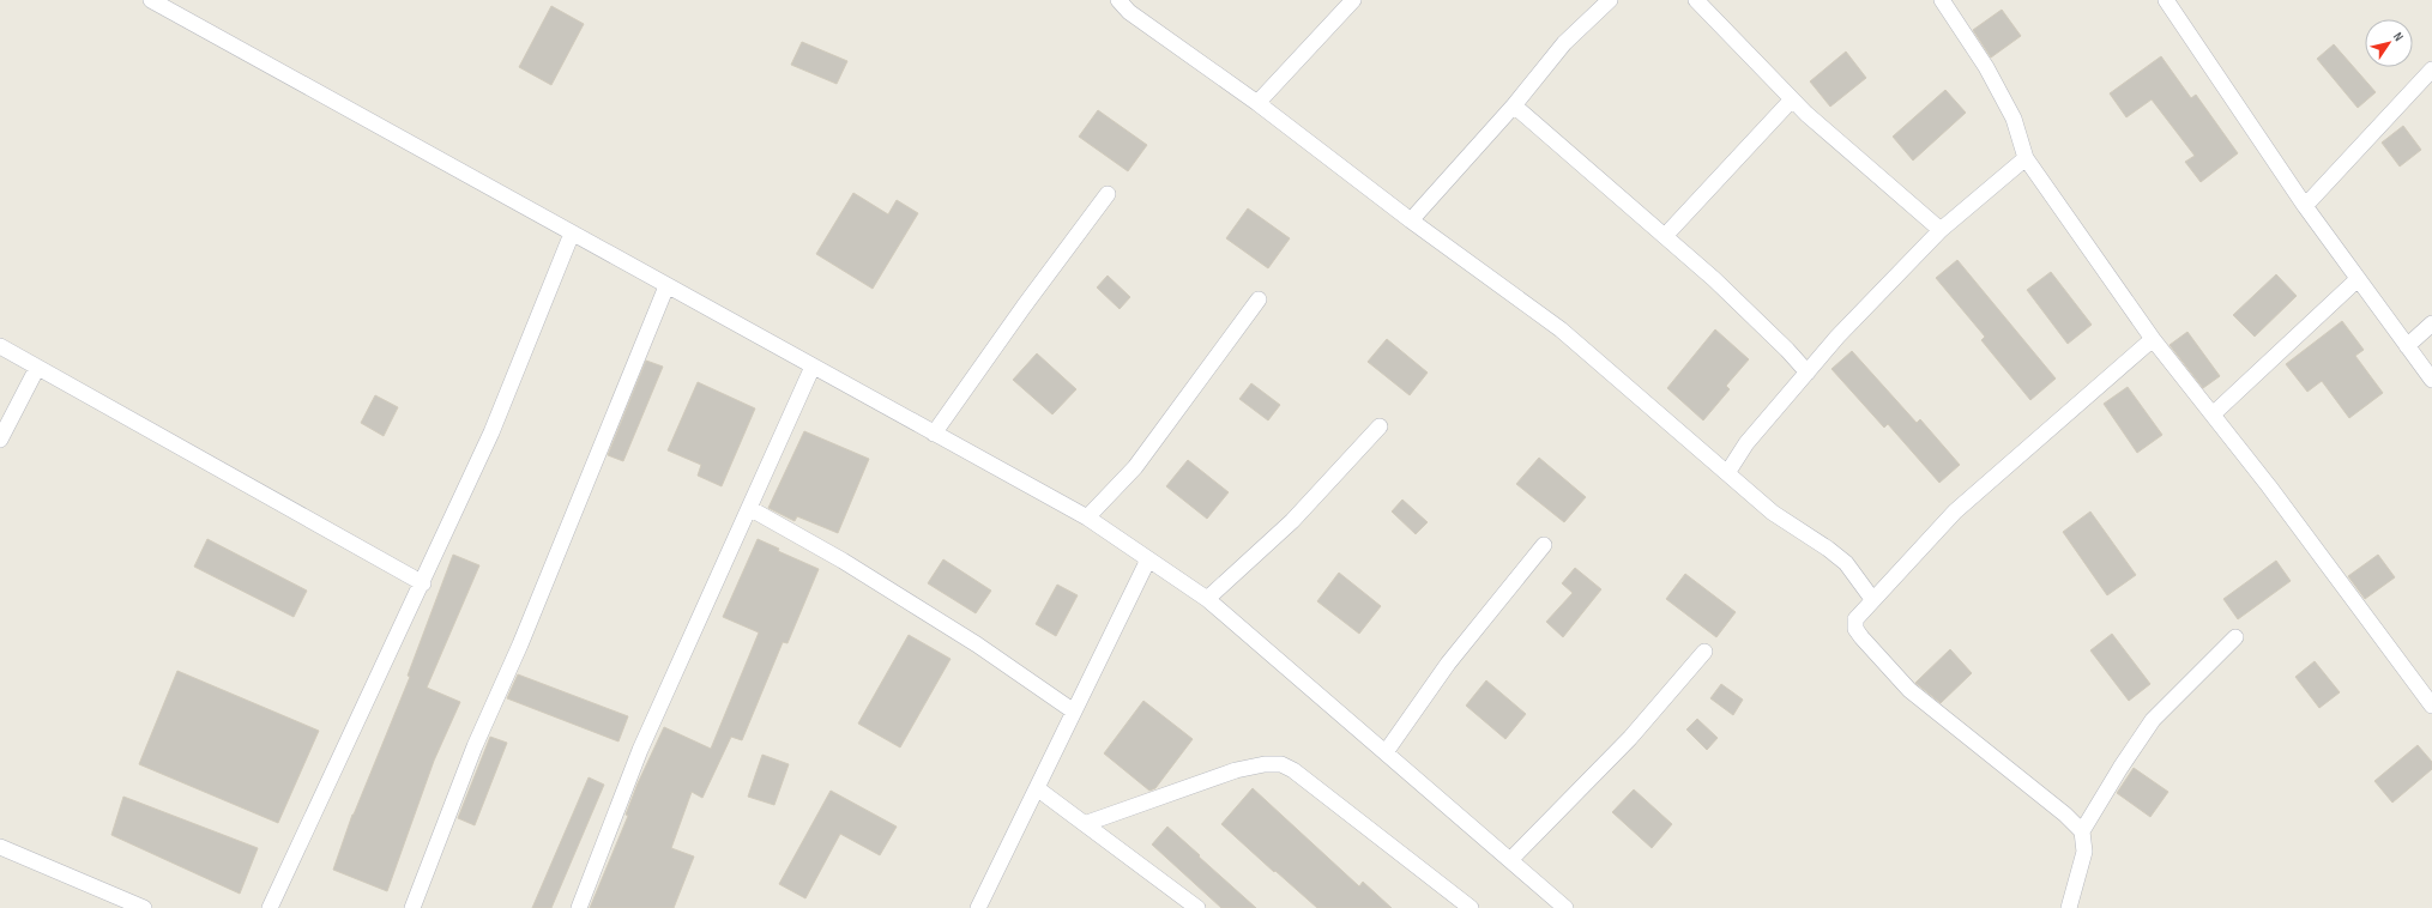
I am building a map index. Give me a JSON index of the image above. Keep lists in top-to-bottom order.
{
  "north": "top right"
}
